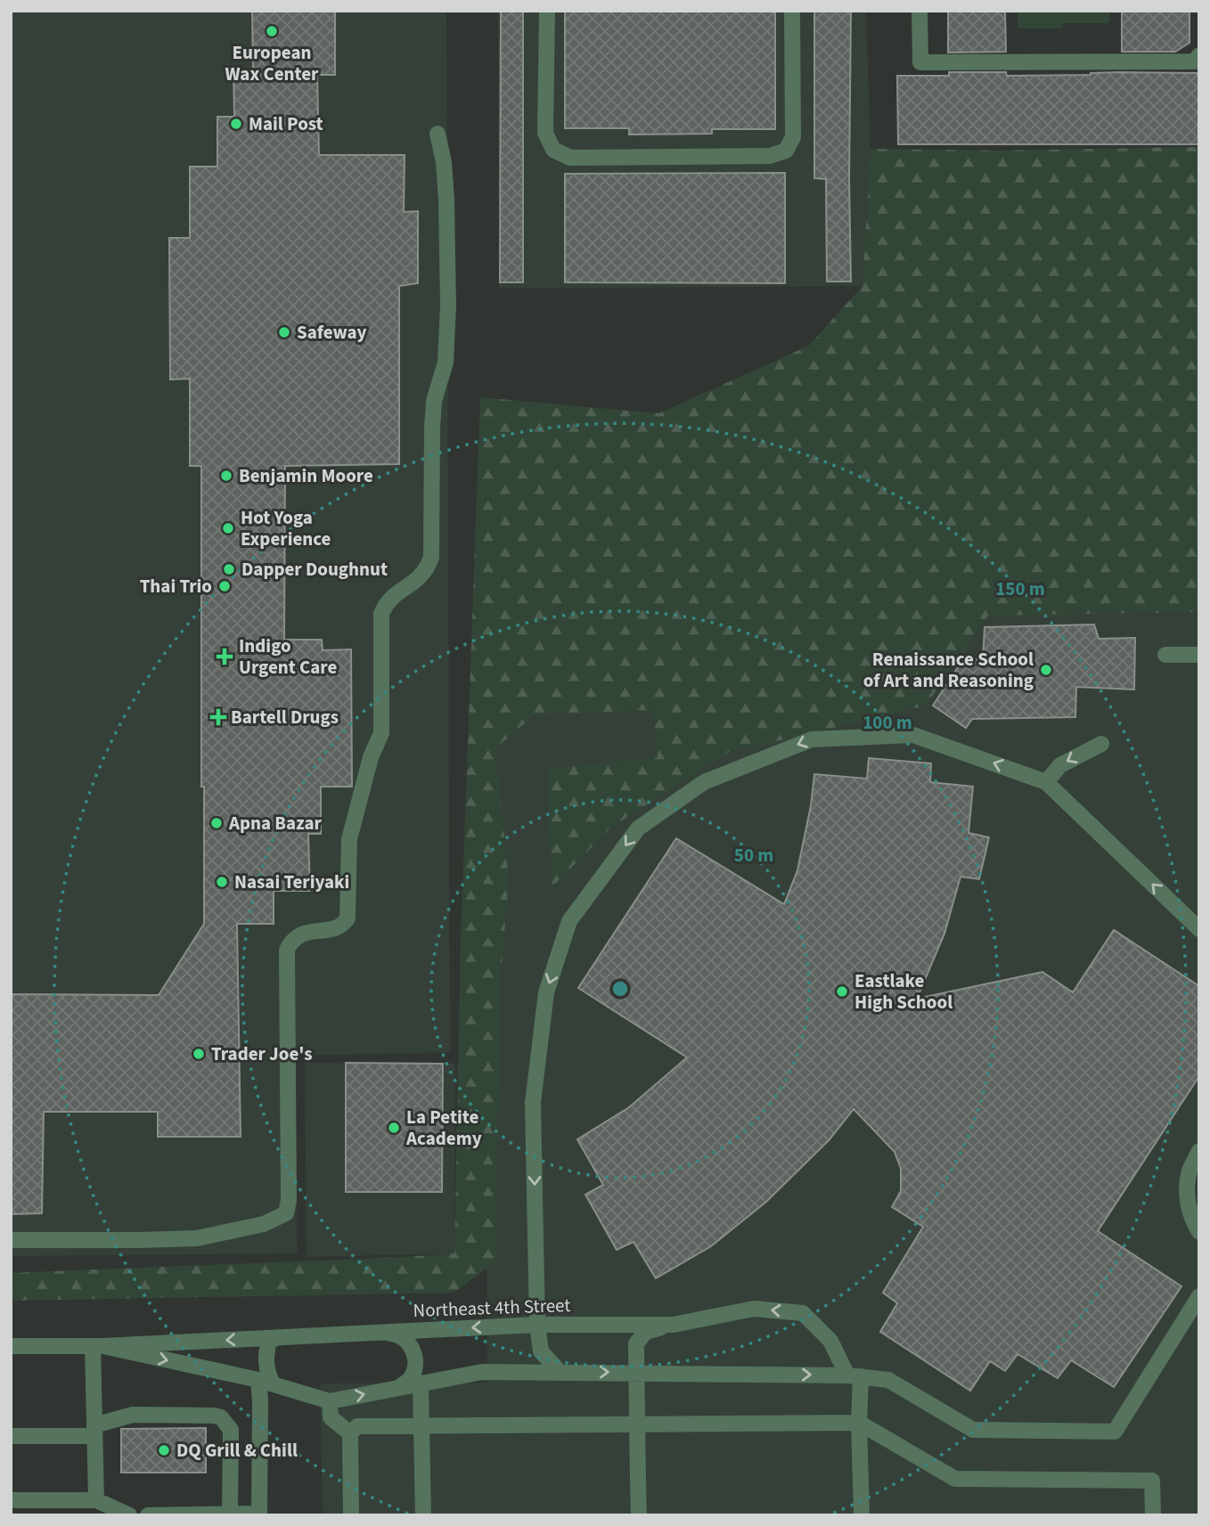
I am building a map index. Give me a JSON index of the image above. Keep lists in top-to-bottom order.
{
  "streets": {
    "street": ["Northeast 4th Street"]
  },
  "places": {
    "other": [
      "European Wax Center",
      "Mail Post",
      "Safeway",
      "Benjamin Moore",
      "Hot Yoga Experience",
      "Dapper Doughnut",
      "Thai Trio",
      "Renaissance School of Art and Reasoning",
      "Apna Bazar",
      "Nasai Teriyaki",
      "Eastlake High School",
      "Trader Joe's",
      "La Petite Academy",
      "DQ Grill & Chill"
    ],
    "health": ["Indigo Urgent Care", "Bartell Drugs"]
  },
  "rings": ["150 m", "100 m", "50 m"]
}
